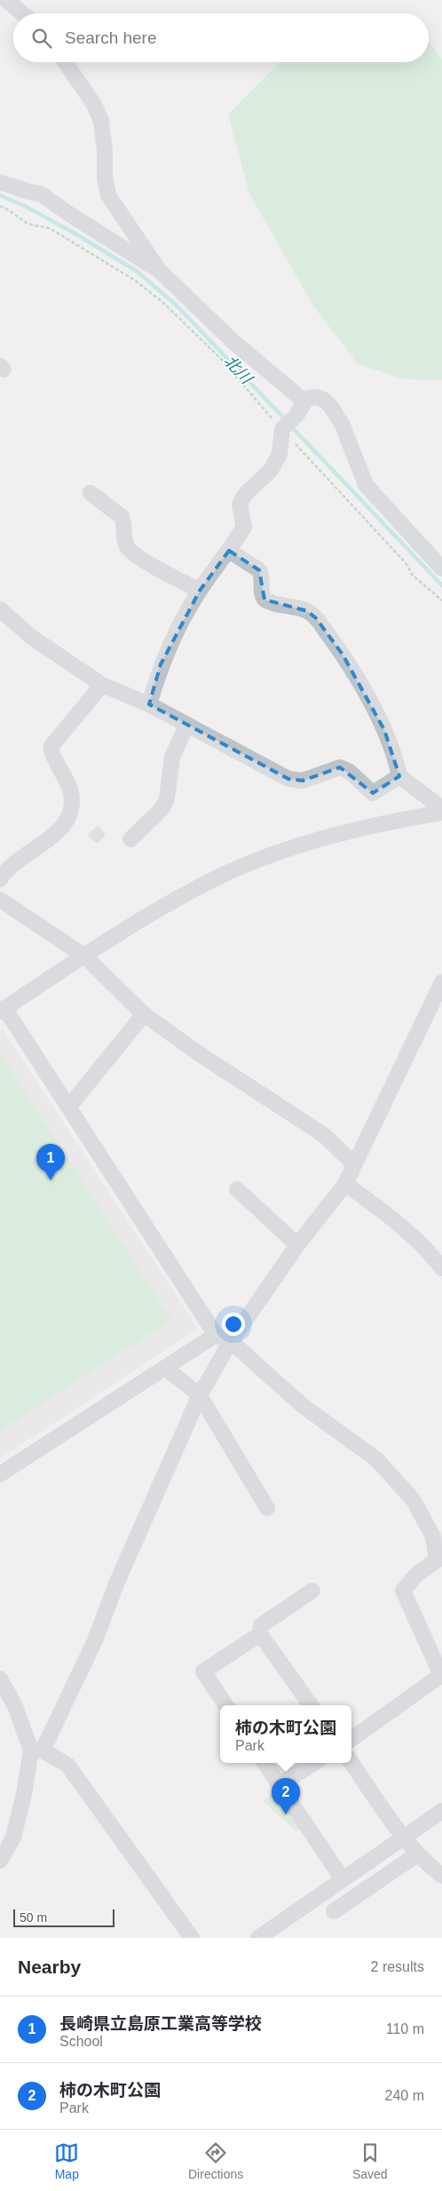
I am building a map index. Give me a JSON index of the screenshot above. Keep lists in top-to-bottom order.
{
  "water": ["北川"],
  "scale_bar": "50 m",
  "page": {
    "search": "Search here",
    "pins": ["1", "2"],
    "popup": ["柿の木町公園", "Park"],
    "scale": "50 m",
    "heading": ["Nearby", "2 results"],
    "list": [
      {
        "mark": "1",
        "name": "長崎県立島原工業高等学校",
        "note": "School",
        "value": "110 m"
      },
      {
        "mark": "2",
        "name": "柿の木町公園",
        "note": "Park",
        "value": "240 m"
      }
    ],
    "nav": ["Map", "Directions", "Saved"]
  }
}
